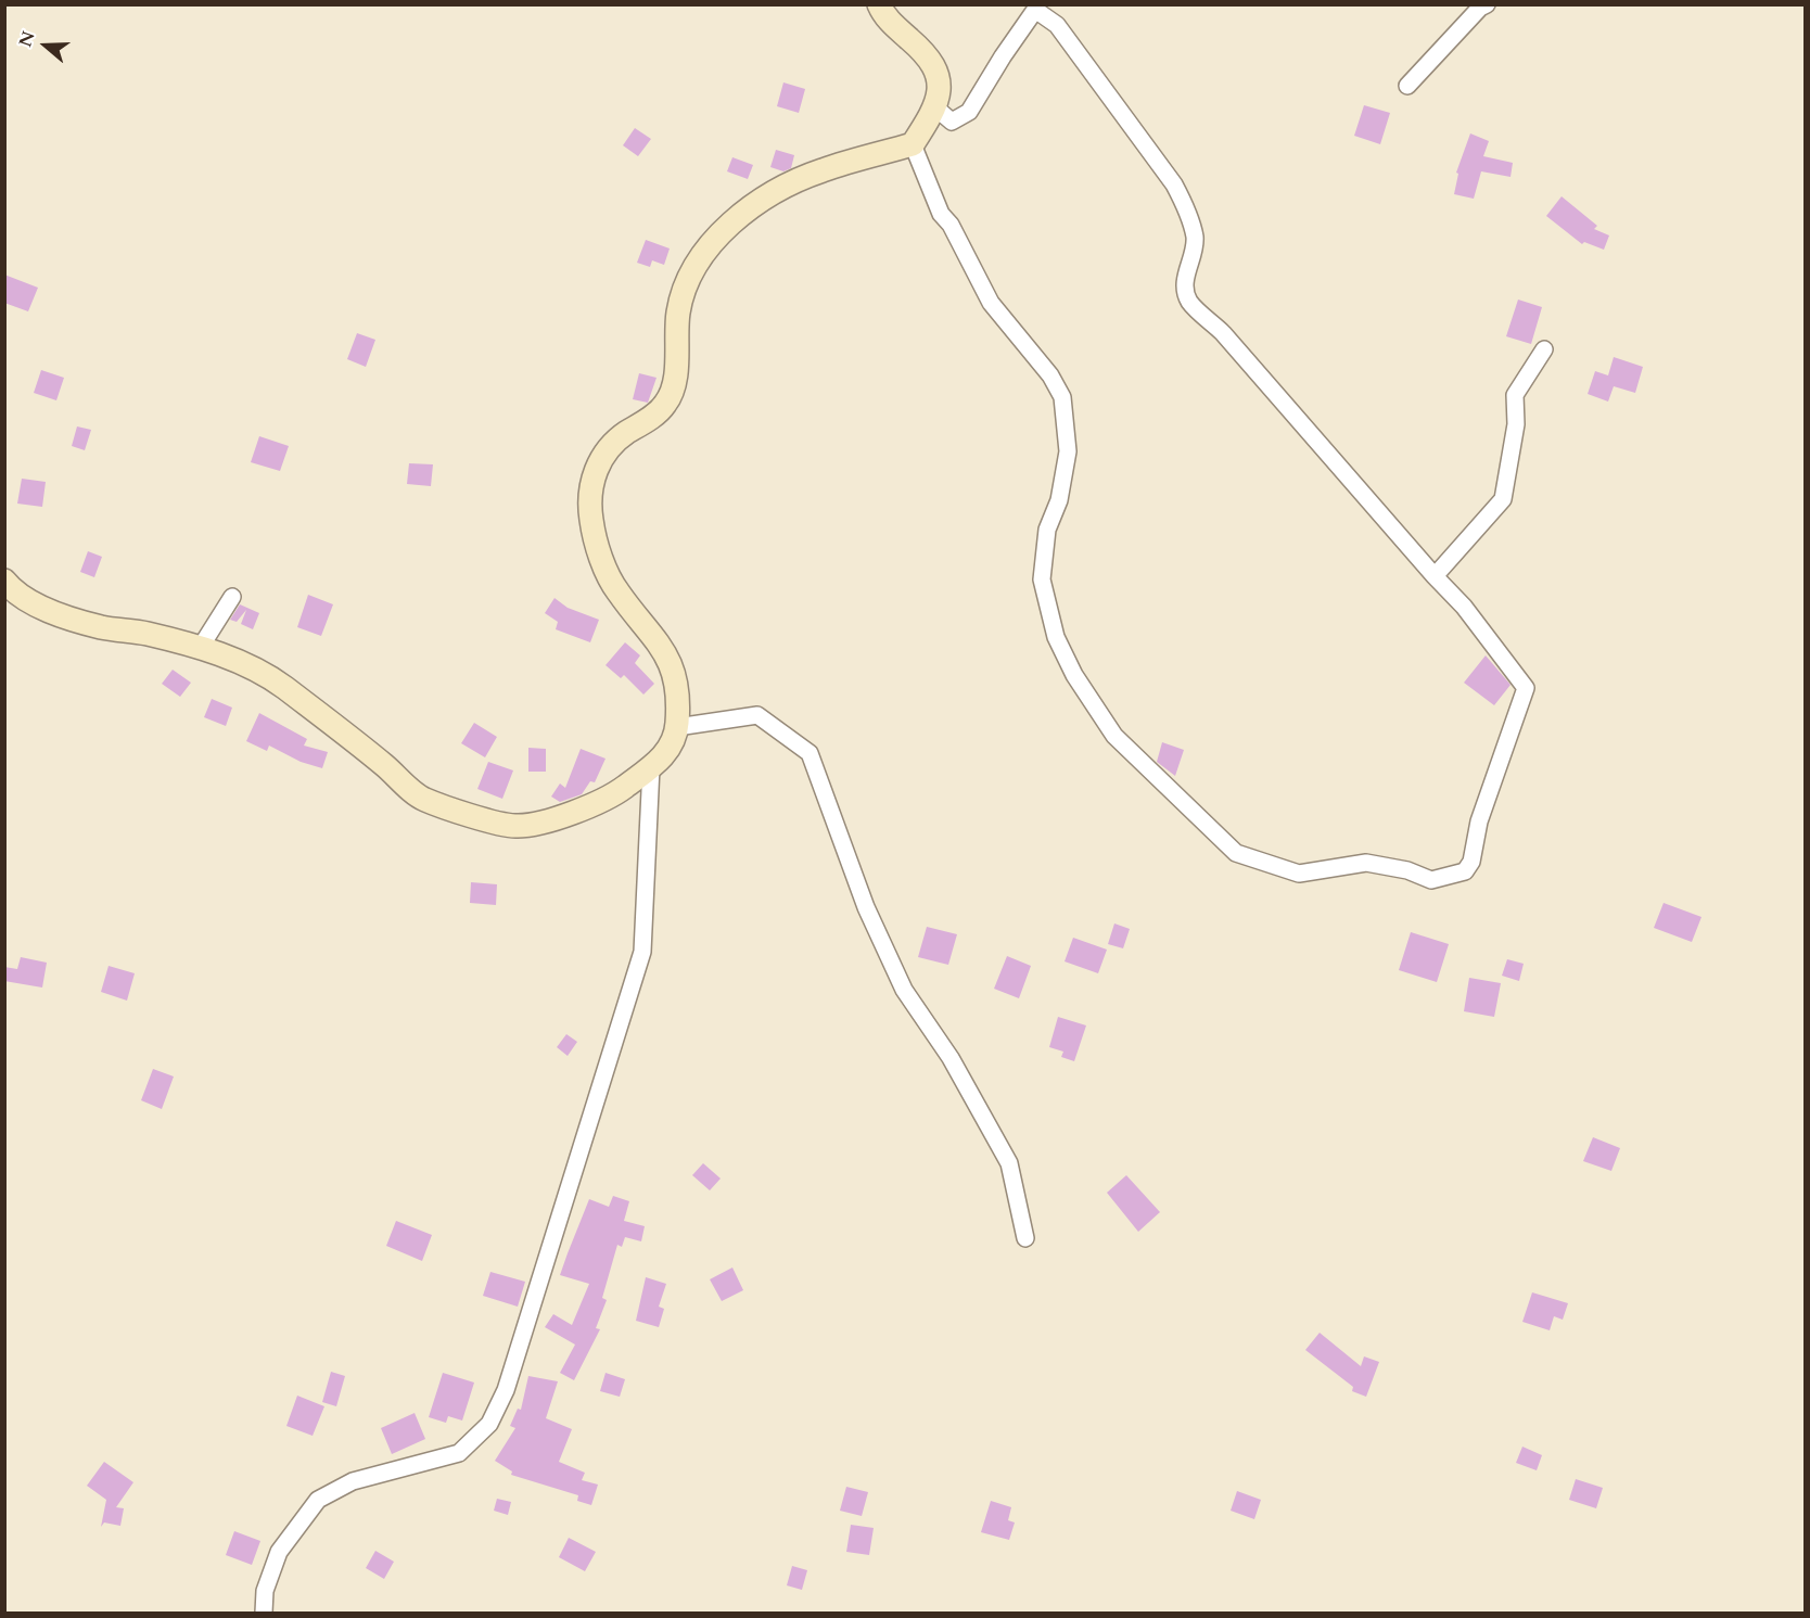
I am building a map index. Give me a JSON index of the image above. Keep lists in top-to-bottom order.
{
  "north": "left"
}
